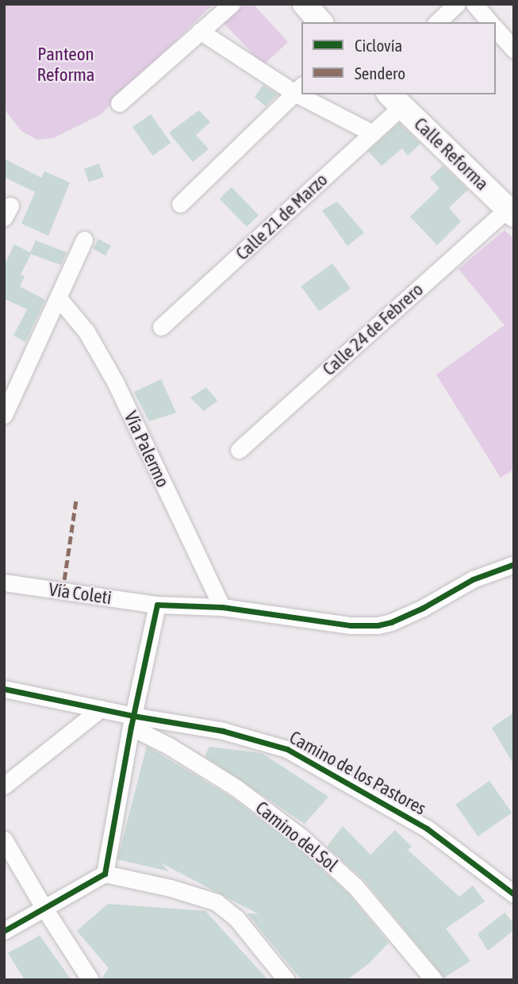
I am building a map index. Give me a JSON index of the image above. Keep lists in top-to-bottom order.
{
  "streets": {
    "street": [
      "Calle Reforma",
      "Calle 21 de Marzo",
      "Calle 24 de Febrero",
      "Vía Palermo",
      "Vía Coleti",
      "Camino de los Pastores",
      "Camino del Sol"
    ]
  },
  "crossings": [
    ["Calle Reforma", "Calle 21 de Marzo"],
    ["Calle Reforma", "Calle 24 de Febrero"],
    ["Vía Palermo", "Vía Coleti"],
    ["Camino de los Pastores", "Camino del Sol"]
  ],
  "parks": ["Panteon Reforma"],
  "legend": ["Ciclovía", "Sendero"]
}
